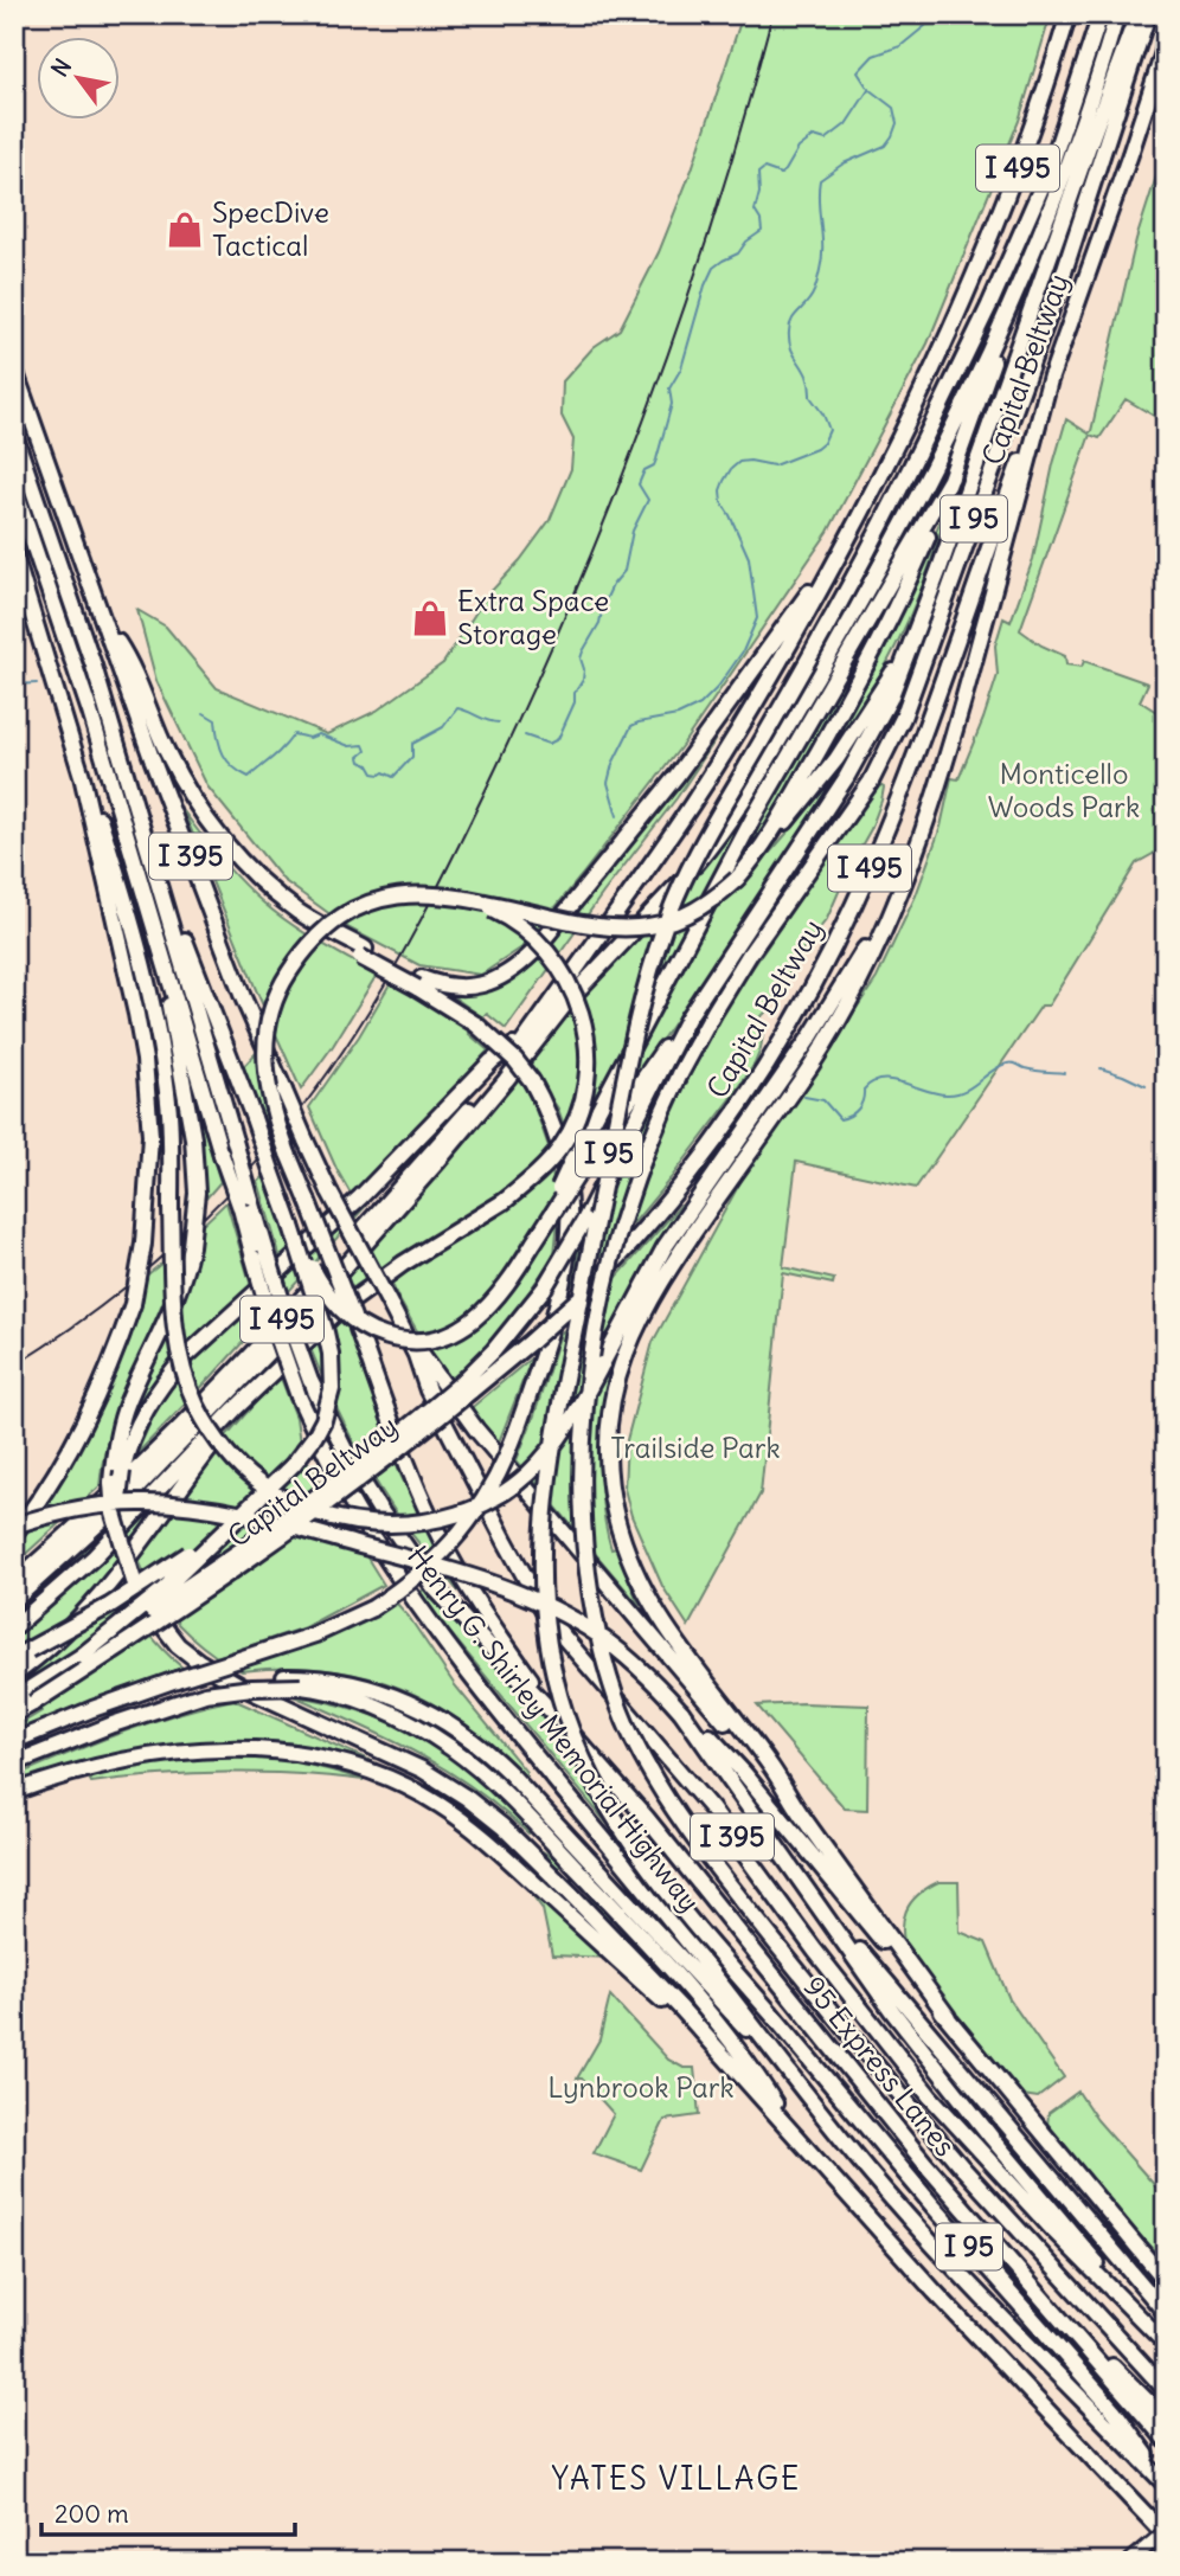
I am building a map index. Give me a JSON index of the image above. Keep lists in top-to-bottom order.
{
  "streets": {
    "highway": [
      "I 495",
      "Capital Beltway",
      "I 95",
      "I 395",
      "Henry G. Shirley Memorial Highway",
      "95 Express Lanes"
    ]
  },
  "crossings": [
    ["I 95", "Henry G. Shirley Memorial Highway"]
  ],
  "districts": ["YATES VILLAGE"],
  "parks": ["Monticello Woods Park", "Trailside Park", "Lynbrook Park"],
  "places": {
    "shop": ["SpecDive Tactical", "Extra Space Storage"]
  },
  "scale_bar": "200 m",
  "north": "top left"
}
